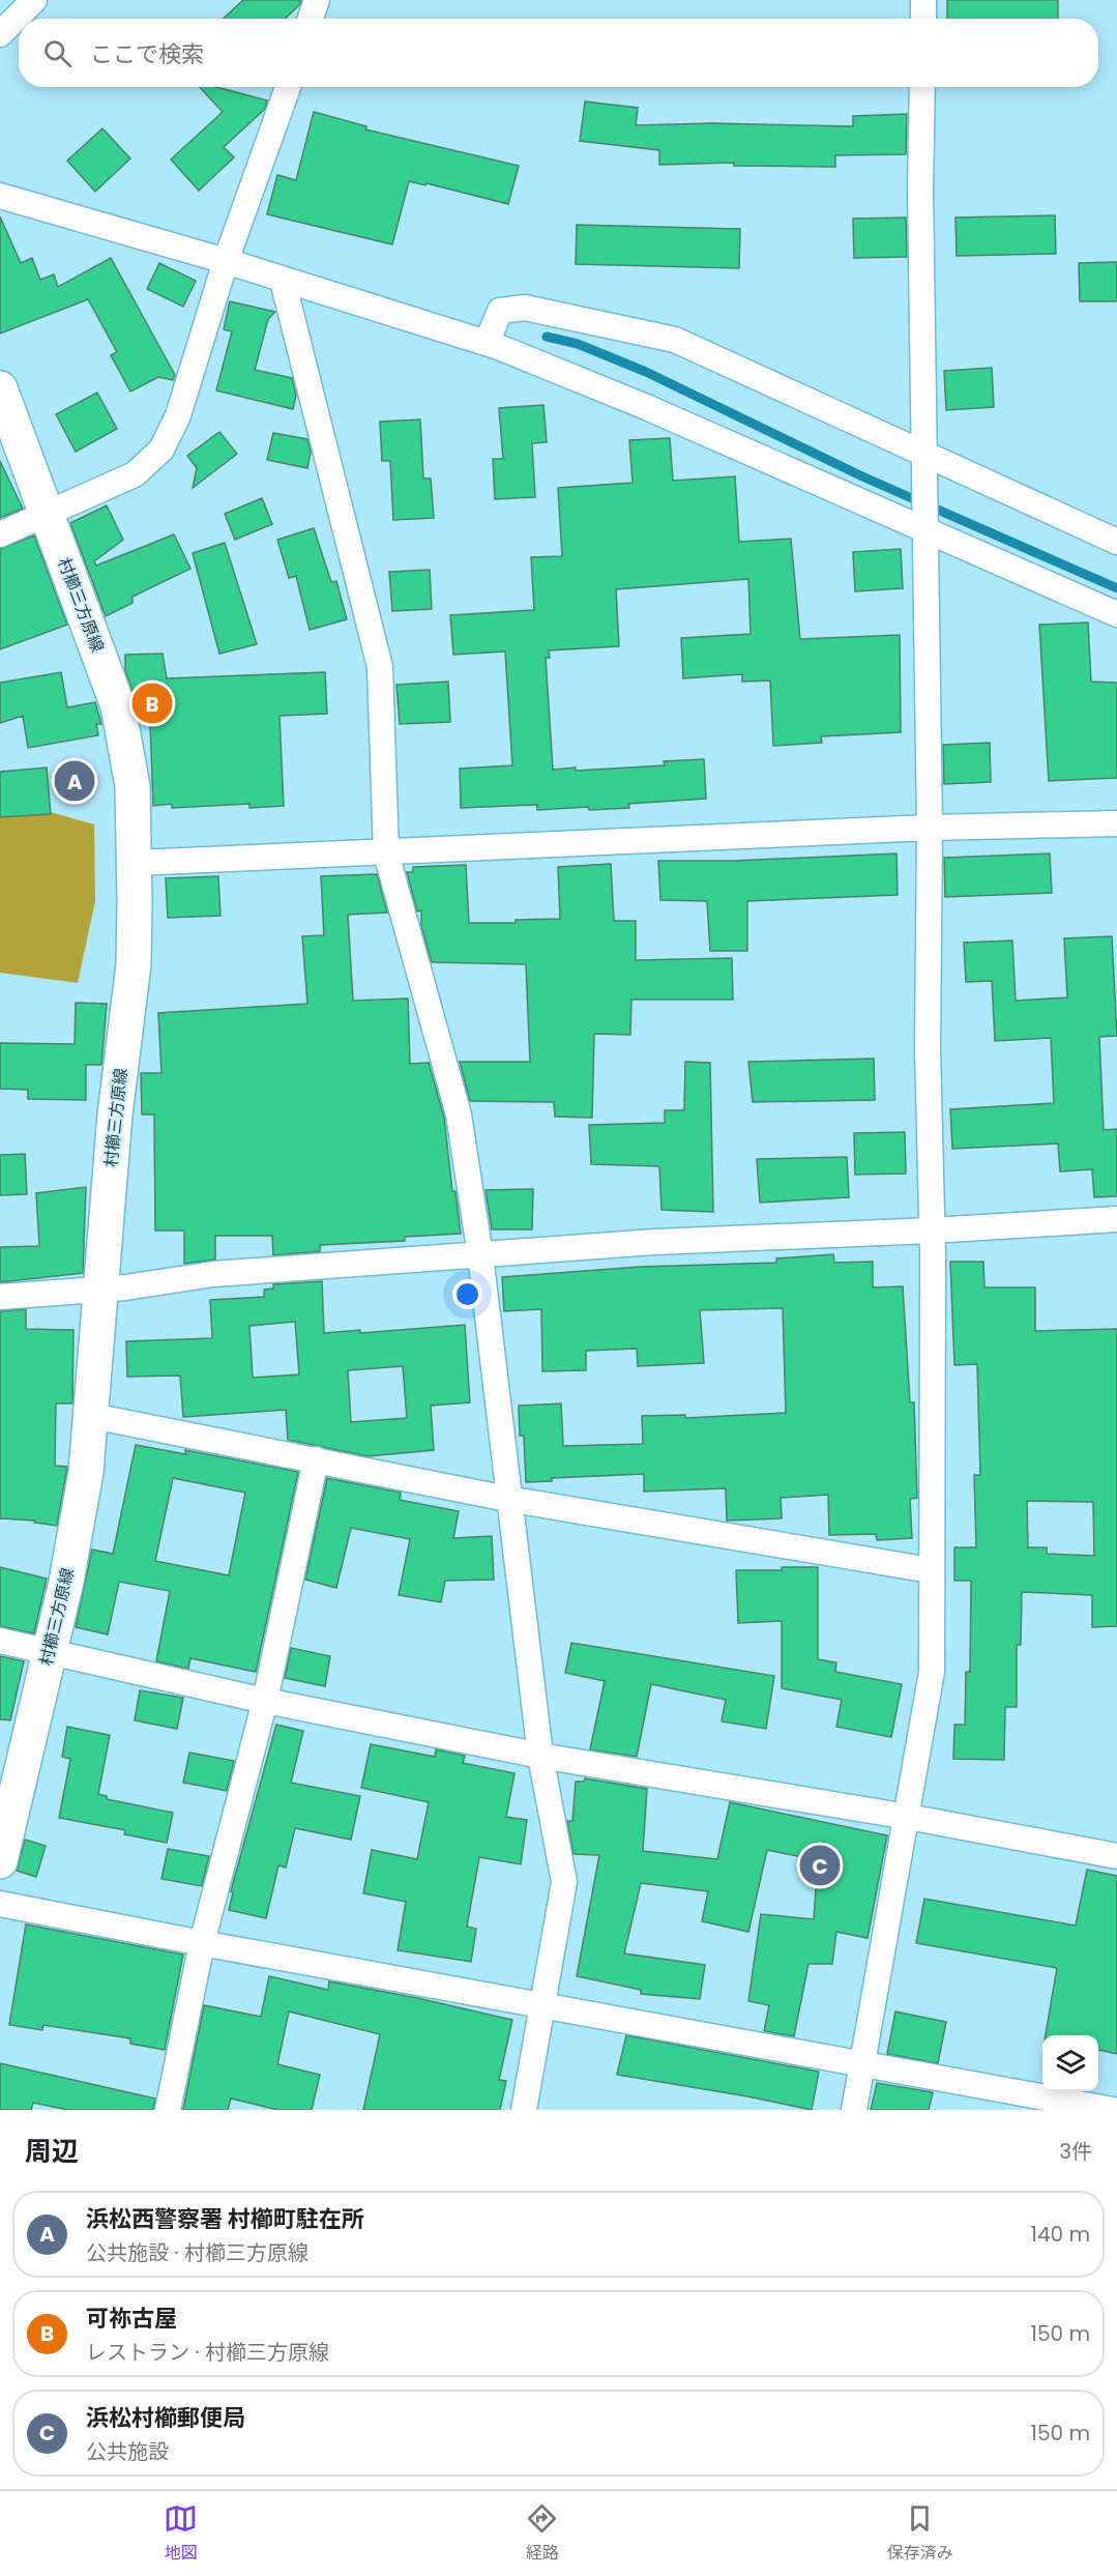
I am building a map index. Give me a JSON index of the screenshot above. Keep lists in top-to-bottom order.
{
  "streets": {
    "main road": ["村櫛三方原線"]
  },
  "page": {
    "search": "ここで検索",
    "pins": ["B", "A", "C"],
    "heading": ["周辺", "3件"],
    "list": [
      {
        "mark": "A",
        "name": "浜松西警察署 村櫛町駐在所",
        "note": "公共施設 · 村櫛三方原線",
        "value": "140 m"
      },
      {
        "mark": "B",
        "name": "可祢古屋",
        "note": "レストラン · 村櫛三方原線",
        "value": "150 m"
      },
      {
        "mark": "C",
        "name": "浜松村櫛郵便局",
        "note": "公共施設",
        "value": "150 m"
      }
    ],
    "nav": ["地図", "経路", "保存済み"]
  }
}
